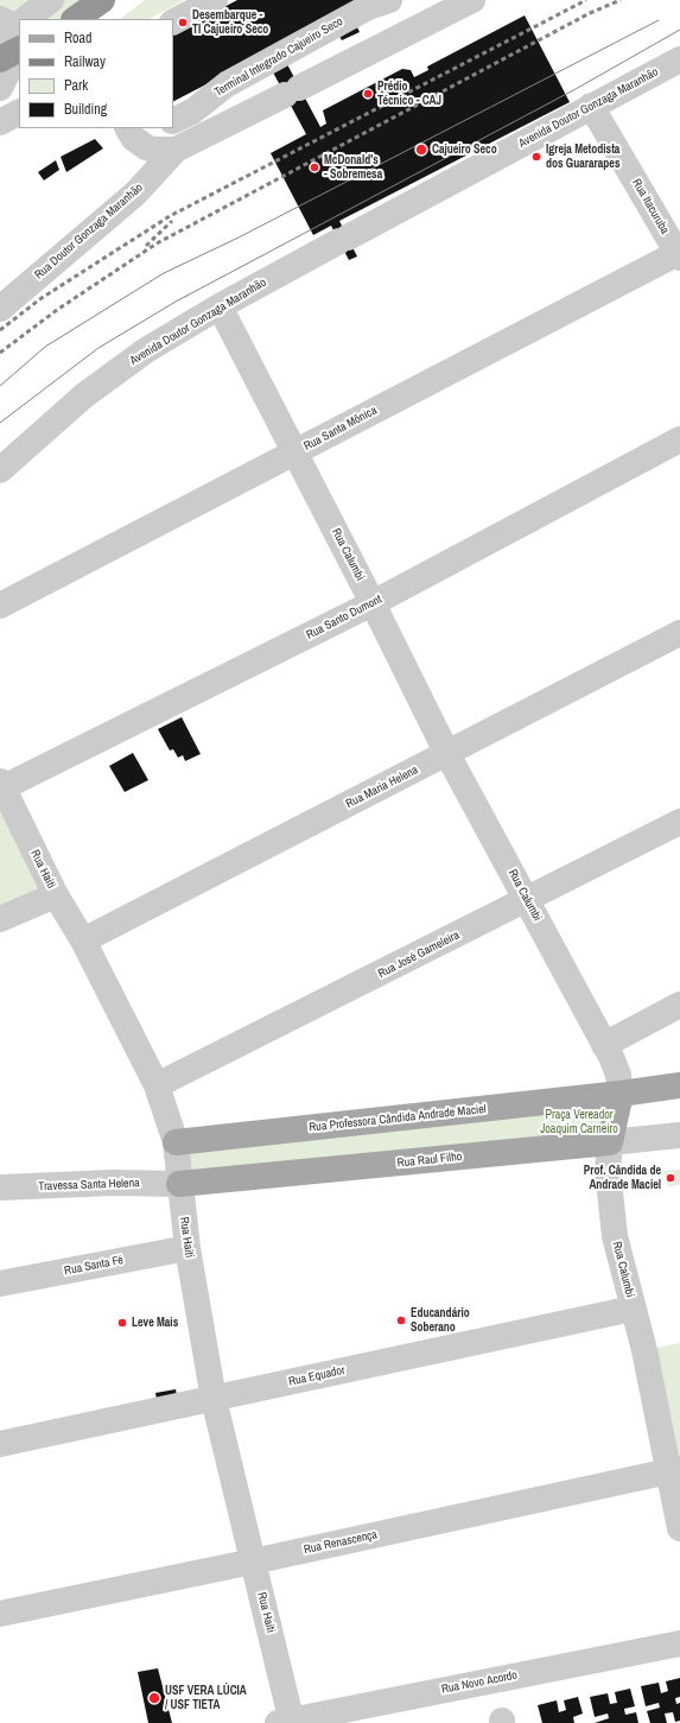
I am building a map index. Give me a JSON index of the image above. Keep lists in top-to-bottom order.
{
  "streets": {
    "main road": ["Rua Calumbi", "Rua Professora Cândida Andrade Maciel", "Rua Raul Filho"],
    "street": [
      "Terminal Integrado Cajueiro Seco",
      "Avenida Doutor Gonzaga Maranhão",
      "Rua Itacuruba",
      "Rua Doutor Gonzaga Maranhão",
      "Rua Santa Mônica",
      "Rua Santo Dumont",
      "Rua Maria Helena",
      "Rua Haiti",
      "Rua José Gameleira",
      "Travessa Santa Helena",
      "Rua Santa Fé",
      "Rua Equador",
      "Rua Renascença",
      "Rua Novo Acordo"
    ]
  },
  "crossings": [
    ["Avenida Doutor Gonzaga Maranhão", "Rua Itacuruba"],
    ["Avenida Doutor Gonzaga Maranhão", "Rua Calumbi"],
    ["Rua Itacuruba", "Rua Santa Mônica"],
    ["Rua Santa Mônica", "Rua Calumbi"],
    ["Rua Calumbi", "Rua Santo Dumont"],
    ["Rua Calumbi", "Rua Maria Helena"],
    ["Rua Calumbi", "Rua José Gameleira"],
    ["Rua Calumbi", "Rua Professora Cândida Andrade Maciel"],
    ["Rua Calumbi", "Rua Raul Filho"],
    ["Rua Calumbi", "Rua Equador"],
    ["Rua Calumbi", "Rua Renascença"],
    ["Rua Santo Dumont", "Rua Haiti"],
    ["Rua Maria Helena", "Rua Haiti"],
    ["Rua Haiti", "Rua José Gameleira"],
    ["Rua Haiti", "Rua Professora Cândida Andrade Maciel"],
    ["Rua Haiti", "Rua Raul Filho"],
    ["Rua Haiti", "Travessa Santa Helena"],
    ["Rua Haiti", "Rua Santa Fé"],
    ["Rua Haiti", "Rua Equador"],
    ["Rua Haiti", "Rua Renascença"],
    ["Rua Haiti", "Rua Novo Acordo"],
    ["Rua Raul Filho", "Travessa Santa Helena"]
  ],
  "parks": ["Praça Vereador Joaquim Carneiro"],
  "places": [
    "Desembarque - TI Cajueiro Seco",
    "Prédio Técnico - CAJ",
    "Cajueiro Seco",
    "Igreja Metodista dos Guararapes",
    "McDonald's - Sobremesa",
    "Prof. Cândida de Andrade Maciel",
    "Educandário Soberano",
    "Leve Mais",
    "USF VERA LÚCIA / USF TIETA"
  ],
  "legend": [
    "Road",
    "Railway",
    "Park",
    "Building"
  ]
}
